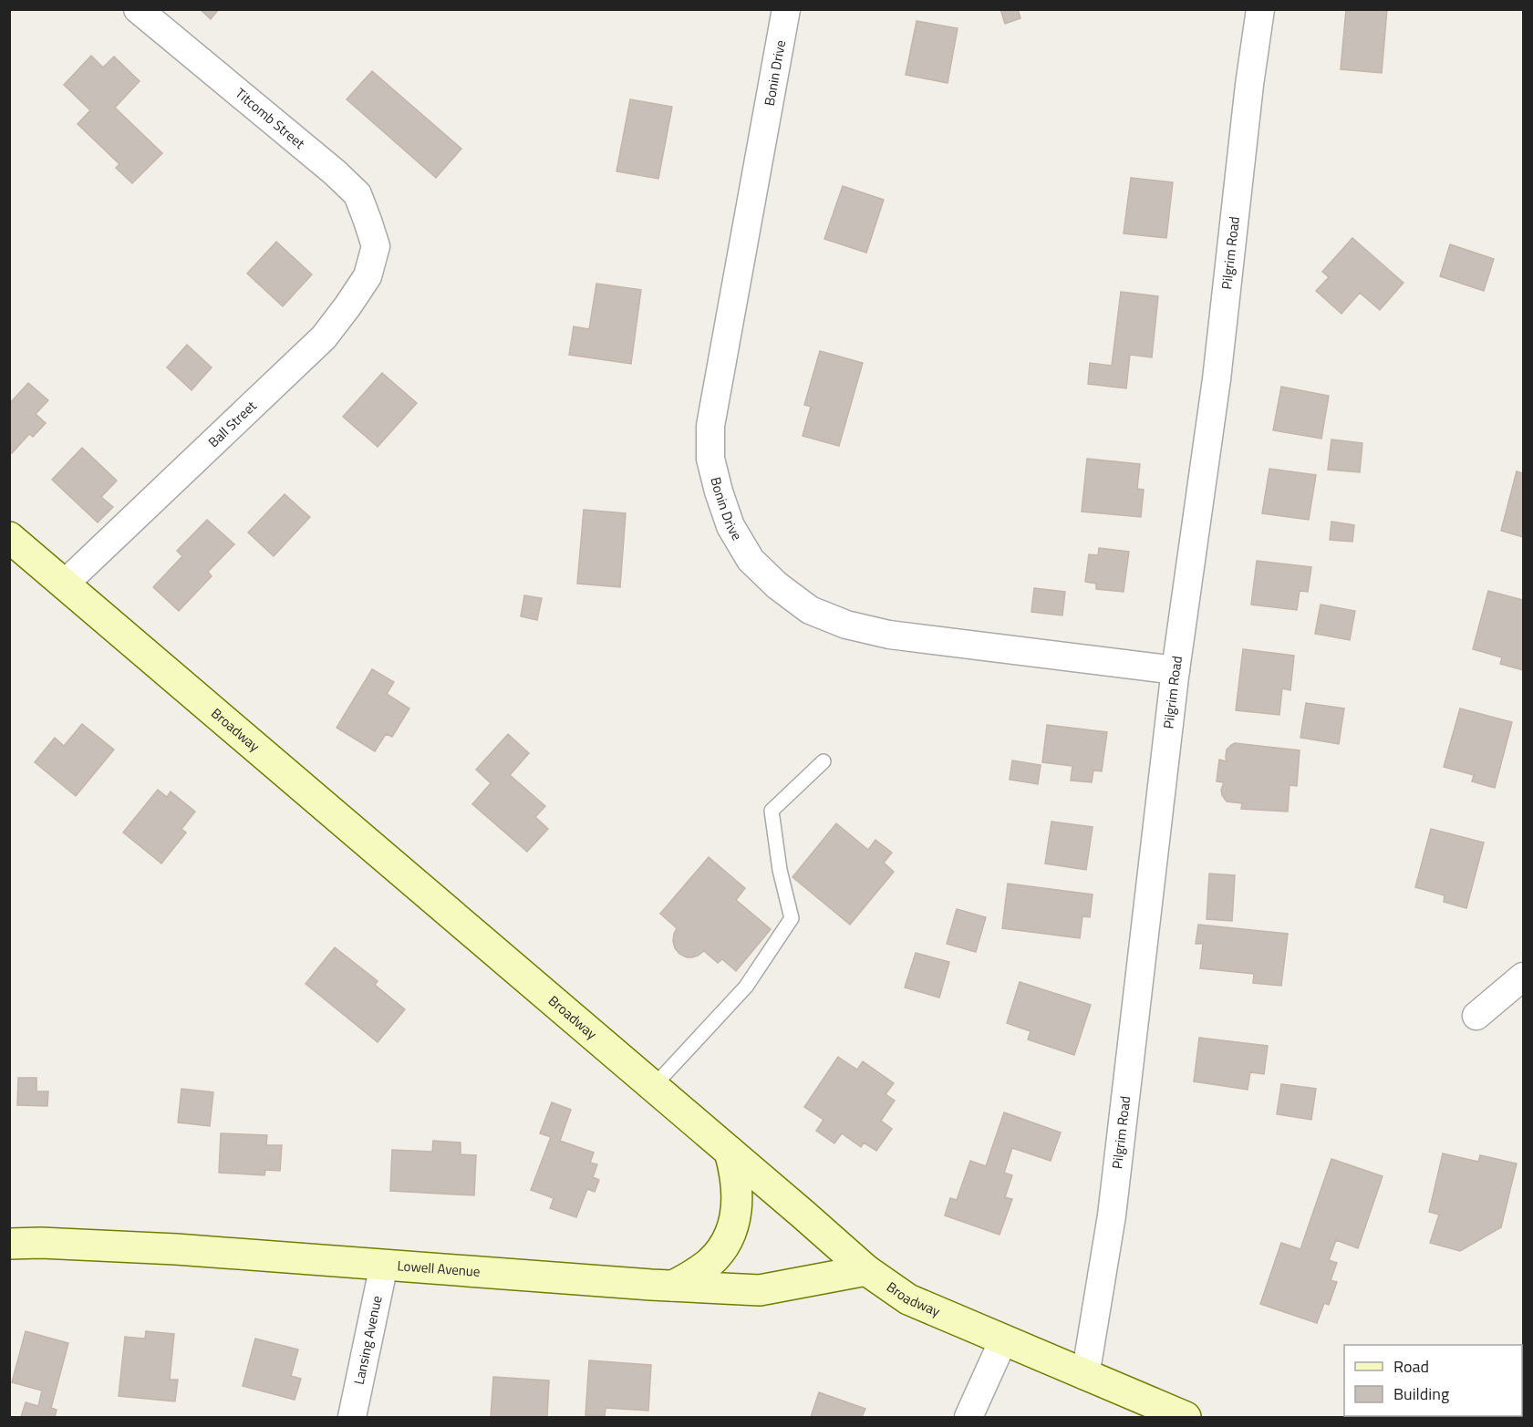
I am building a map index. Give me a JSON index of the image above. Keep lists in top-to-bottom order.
{
  "streets": {
    "main road": ["Broadway", "Lowell Avenue"],
    "street": [
      "Bonin Drive",
      "Titcomb Street",
      "Pilgrim Road",
      "Ball Street",
      "Lansing Avenue"
    ]
  },
  "crossings": [
    ["Bonin Drive", "Pilgrim Road"],
    ["Titcomb Street", "Ball Street"],
    ["Pilgrim Road", "Broadway"],
    ["Ball Street", "Broadway"],
    ["Broadway", "Lowell Avenue"],
    ["Lowell Avenue", "Lansing Avenue"]
  ],
  "legend": ["Road", "Building"]
}
